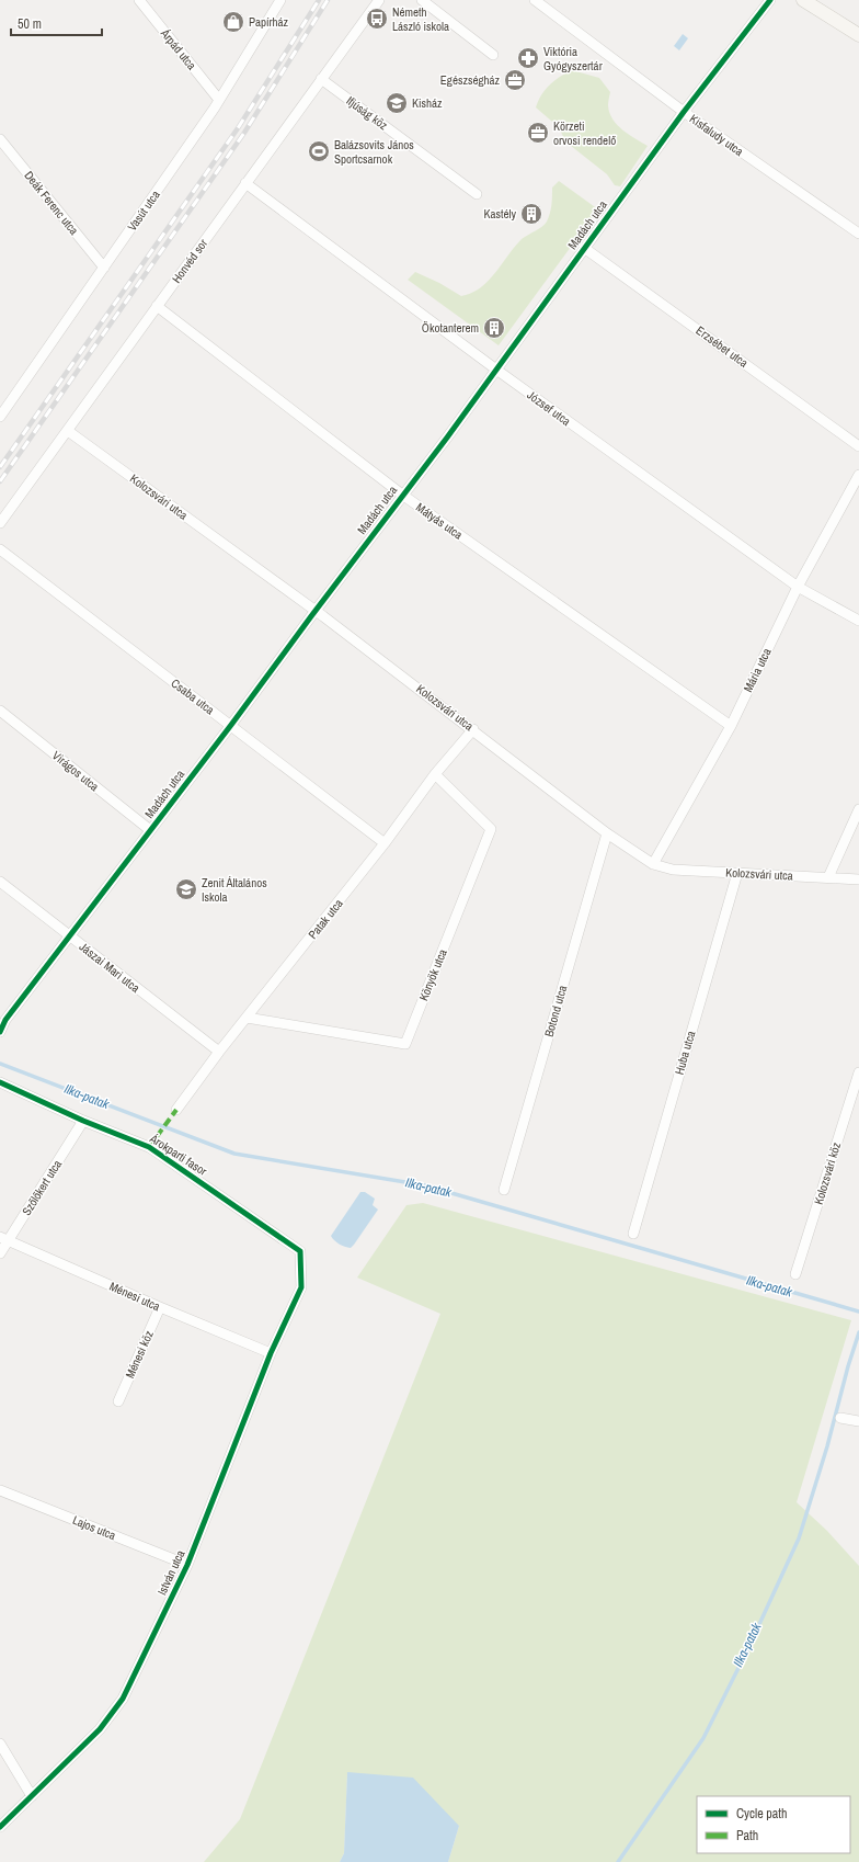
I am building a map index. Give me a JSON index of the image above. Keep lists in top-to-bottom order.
{
  "streets": {
    "street": [
      "Árpád utca",
      "Ifjúság köz",
      "Kisfaludy utca",
      "Deák Ferenc utca",
      "Vasút utca",
      "Madách utca",
      "Honvéd sor",
      "Erzsébet utca",
      "József utca",
      "Kolozsvári utca",
      "Mátyás utca",
      "Mária utca",
      "Csaba utca",
      "Virágos utca",
      "Patak utca",
      "Jászai Mari utca",
      "Könyök utca",
      "Botond utca",
      "Huba utca",
      "Árokparti fasor",
      "Kolozsvári köz",
      "Szőlőkert utca",
      "Ménesi utca",
      "Ménesi köz",
      "Lajos utca",
      "István utca"
    ]
  },
  "crossings": [
    ["Árpád utca", "Vasút utca"],
    ["Ifjúság köz", "Honvéd sor"],
    ["Kisfaludy utca", "Madách utca"],
    ["Deák Ferenc utca", "Vasút utca"],
    ["Madách utca", "Erzsébet utca"],
    ["Madách utca", "József utca"],
    ["Madách utca", "Kolozsvári utca"],
    ["Madách utca", "Mátyás utca"],
    ["Madách utca", "Csaba utca"],
    ["Madách utca", "Virágos utca"],
    ["Madách utca", "Jászai Mari utca"],
    ["Honvéd sor", "József utca"],
    ["Honvéd sor", "Kolozsvári utca"],
    ["Honvéd sor", "Mátyás utca"],
    ["József utca", "Mária utca"],
    ["Kolozsvári utca", "Mária utca"],
    ["Kolozsvári utca", "Patak utca"],
    ["Kolozsvári utca", "Botond utca"],
    ["Kolozsvári utca", "Huba utca"],
    ["Mátyás utca", "Mária utca"],
    ["Csaba utca", "Patak utca"],
    ["Patak utca", "Jászai Mari utca"],
    ["Patak utca", "Könyök utca"],
    ["Árokparti fasor", "Szőlőkert utca"],
    ["Árokparti fasor", "István utca"],
    ["Szőlőkert utca", "Ménesi utca"],
    ["Ménesi utca", "Ménesi köz"],
    ["Ménesi utca", "István utca"],
    ["Lajos utca", "István utca"]
  ],
  "water": ["Ilka-patak"],
  "places": {
    "bus stop": ["Németh László iskola"],
    "shop": ["Papírház"],
    "pharmacy": ["Viktória Gyógyszertár"],
    "office": ["Egészségház", "Körzeti orvosi rendelő"],
    "school or university": ["Kisház", "Zenit Általános Iskola"],
    "sports": ["Balázsovits János Sportcsarnok"],
    "building": ["Kastély", "Ökotanterem"]
  },
  "legend": ["Cycle path", "Path"],
  "scale_bar": "50 m"
}
